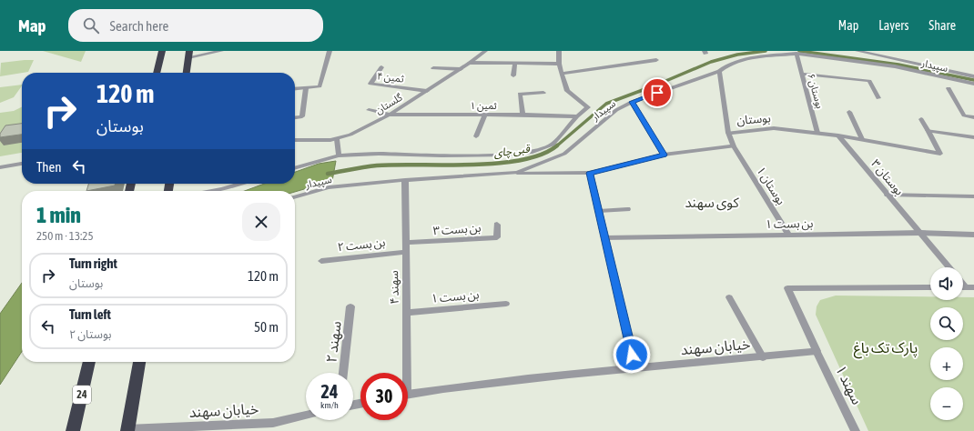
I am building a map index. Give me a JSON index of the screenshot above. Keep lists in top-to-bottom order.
{
  "streets": {
    "highway": ["24"],
    "street": [
      "سپیدار",
      "ثمین ۴",
      "بوستان ۶",
      "گلستان",
      "ثمین ۱",
      "بوستان",
      "بوستان ۳",
      "بوستان ۱",
      "بن بست ۱",
      "بن بست ۳",
      "بن بست ۲",
      "سهند ۴",
      "سهند ۲",
      "خیابان سهند",
      "سهند ۱"
    ]
  },
  "crossings": [
    ["سپیدار", "بوستان ۶"],
    ["سپیدار", "سهند ۴"],
    ["ثمین ۴", "گلستان"],
    ["بوستان ۶", "بوستان"],
    ["گلستان", "ثمین ۱"],
    ["بوستان", "بوستان ۳"],
    ["بوستان", "بوستان ۱"],
    ["بوستان ۳", "بن بست ۱"],
    ["بوستان ۱", "بن بست ۱"],
    ["بن بست ۱", "سهند ۴"],
    ["بن بست ۳", "سهند ۴"],
    ["بن بست ۲", "سهند ۴"],
    ["خیابان سهند", "سهند ۱"]
  ],
  "districts": ["کوی سهند"],
  "water": ["قبی چای"],
  "parks": ["پارک تک باغ"],
  "page": {
    "header": "Map",
    "search": "Search here",
    "nav": ["Map", "Layers", "Share"],
    "turn": ["120 m", "بوستان"],
    "then": "Then",
    "heading": ["1 min", "250 m · 13:25"],
    "list": [
      {
        "name": "Turn right",
        "note": "بوستان",
        "value": "120 m"
      },
      {
        "name": "Turn left",
        "note": "بوستان ۲",
        "value": "50 m"
      }
    ],
    "map_buttons": ["+", "−"],
    "speed": "24 km/h",
    "limit": "30"
  }
}
